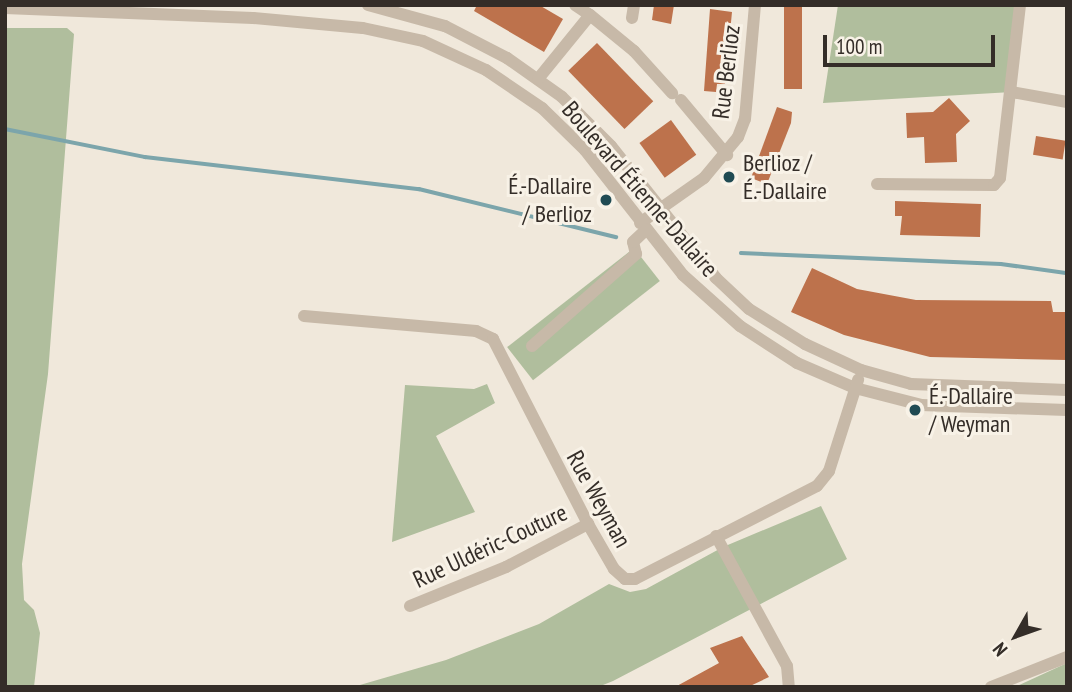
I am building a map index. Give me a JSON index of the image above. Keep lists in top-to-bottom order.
{
  "streets": {
    "street": [
      "Rue Berlioz",
      "Boulevard Étienne-Dallaire",
      "Rue Weyman",
      "Rue Uldéric-Couture"
    ]
  },
  "crossings": [
    ["Rue Berlioz", "Boulevard Étienne-Dallaire"],
    ["Boulevard Étienne-Dallaire", "Rue Weyman"],
    ["Rue Weyman", "Rue Uldéric-Couture"]
  ],
  "places": ["Berlioz / É.-Dallaire", "É.-Dallaire / Berlioz", "É.-Dallaire / Weyman"],
  "scale_bar": "100 m",
  "north": "bottom left"
}
